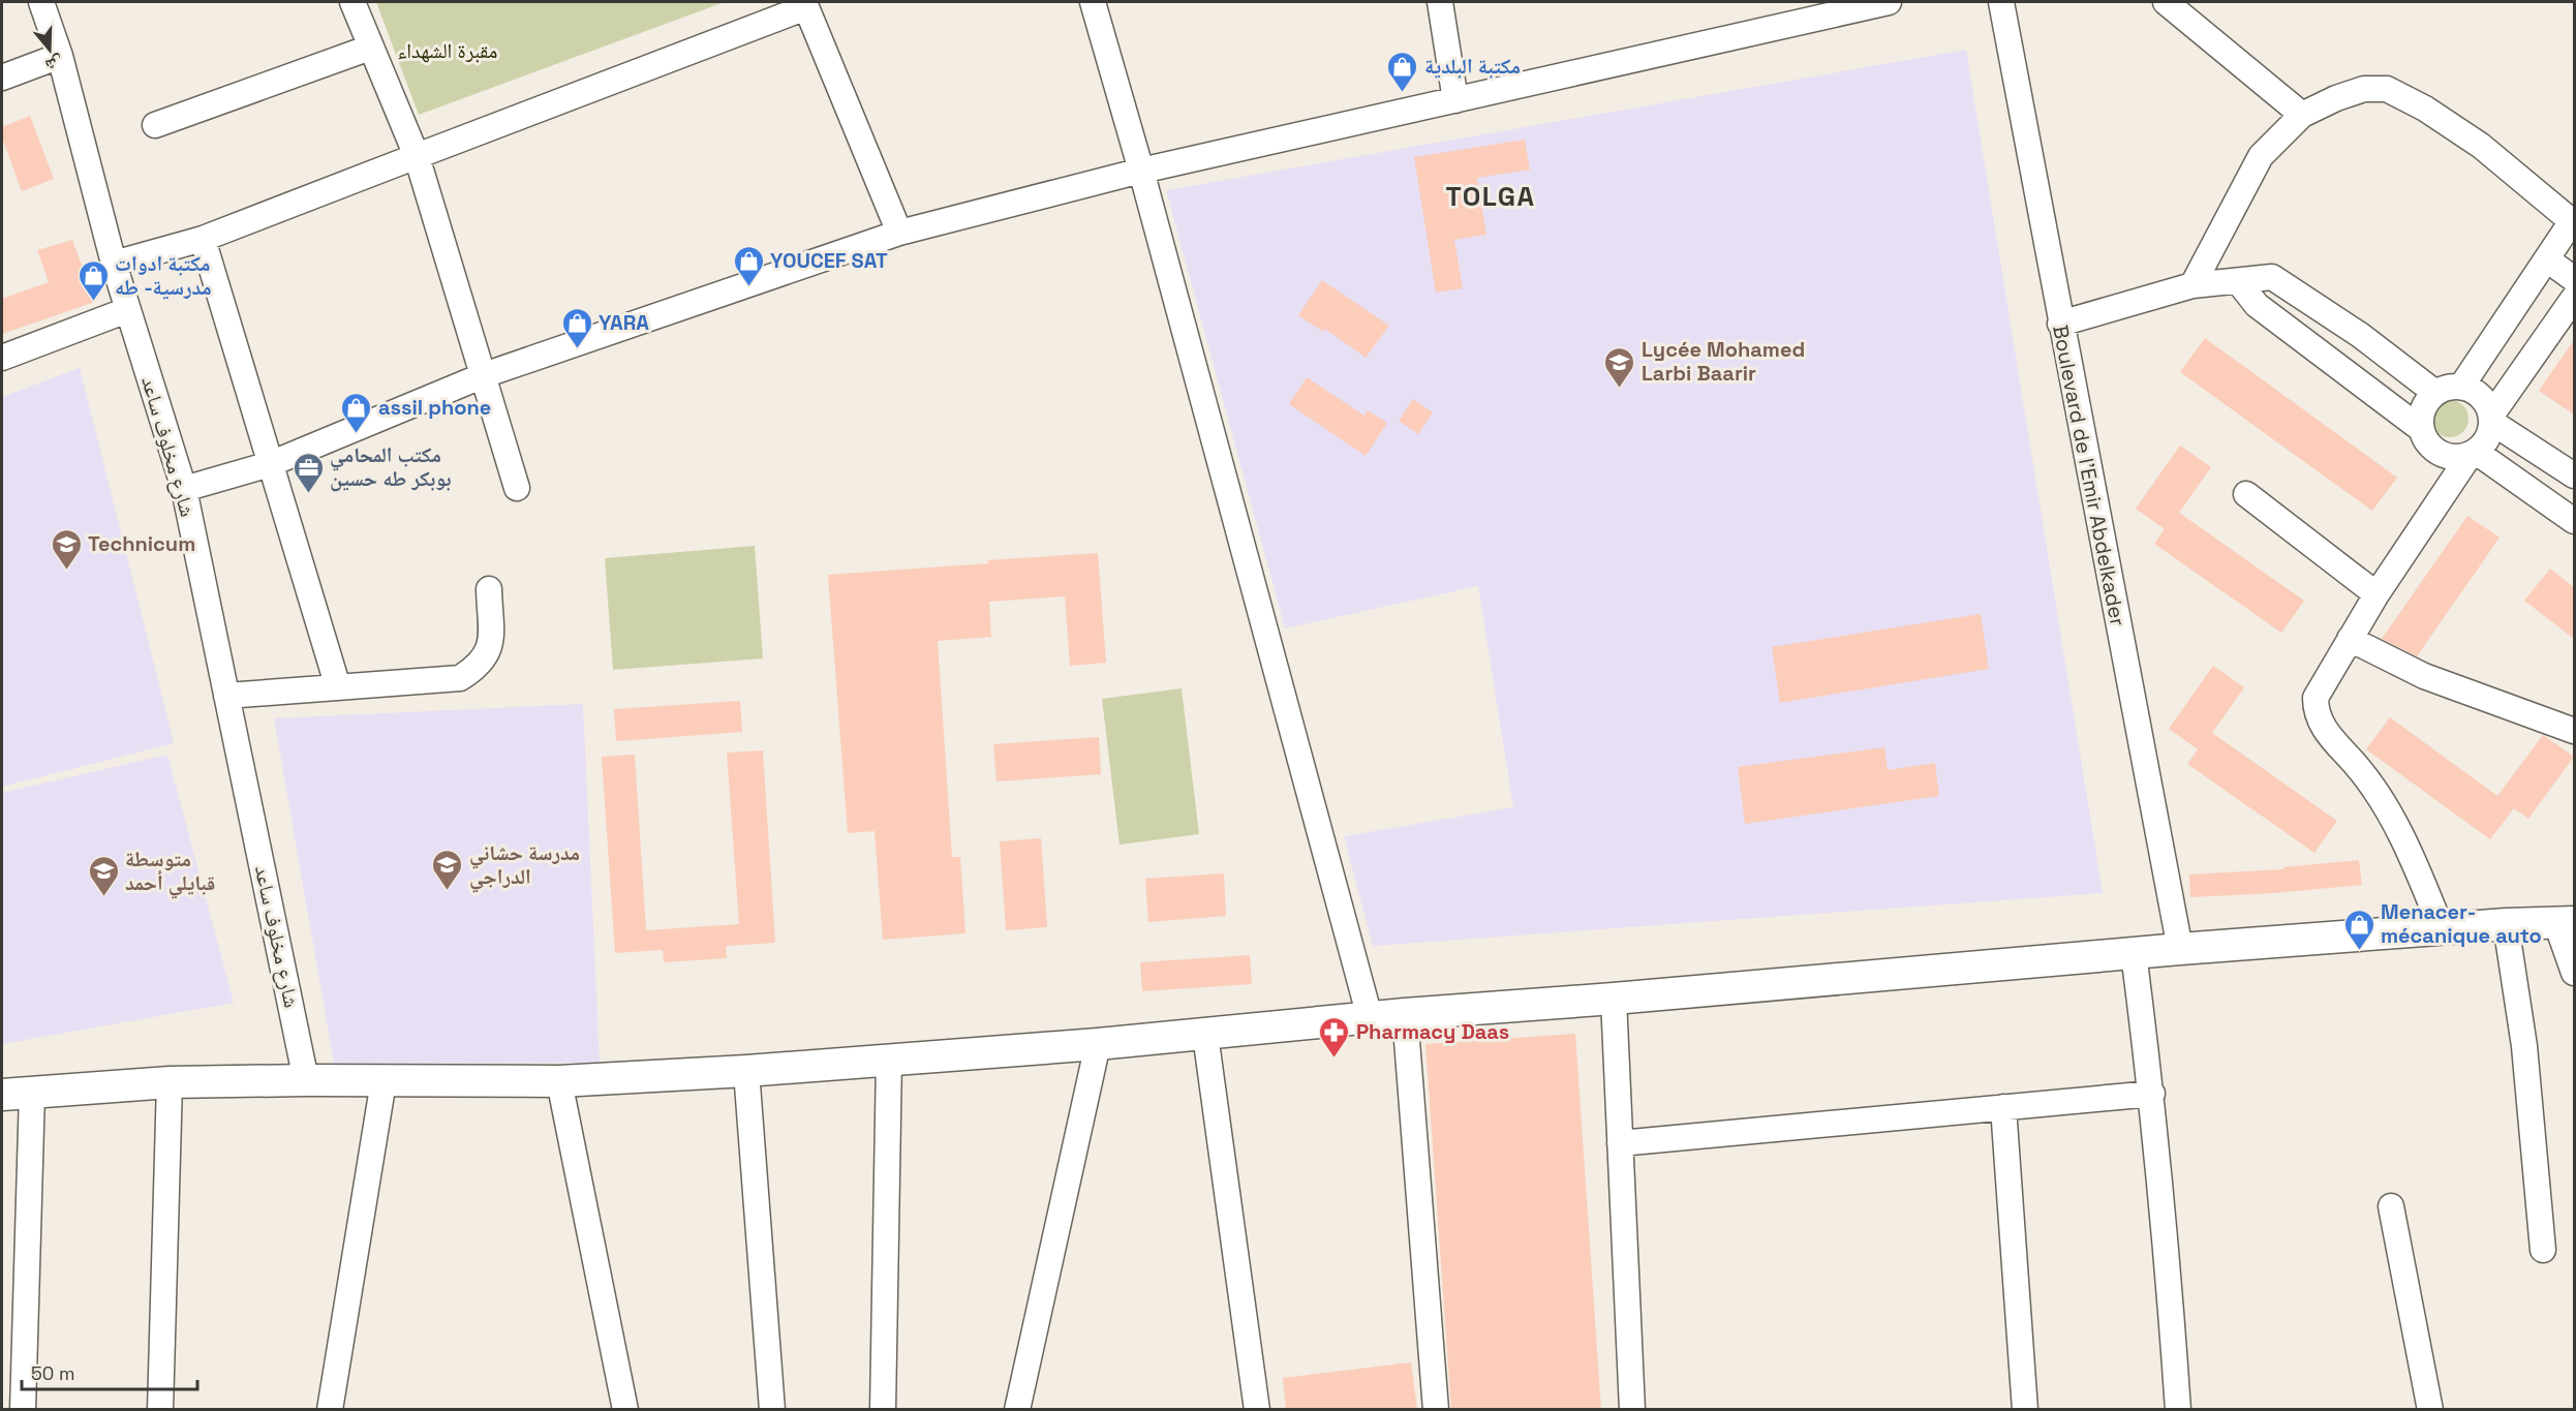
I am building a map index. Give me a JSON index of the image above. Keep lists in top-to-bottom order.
{
  "streets": {
    "street": ["شارع مخلوف ساعد", "Boulevard de l'Emir Abdelkader"]
  },
  "districts": ["TOLGA"],
  "parks": ["مقبرة الشهداء"],
  "places": {
    "shop": [
      "مكتبة البلدية",
      "YOUCEF SAT",
      "مكتبة ادوات مدرسية- طه",
      "YARA",
      "assil phone",
      "Menacer- mécanique auto"
    ],
    "school or university": [
      "Lycée Mohamed Larbi Baarir",
      "Technicum",
      "مدرسة حشاني الدراجي",
      "متوسطة قبايلي أحمد"
    ],
    "office": ["مكتب المحامي بوبكر طه حسين"],
    "pharmacy": ["Pharmacy Daas"]
  },
  "scale_bar": "50 m",
  "north": "bottom"
}
